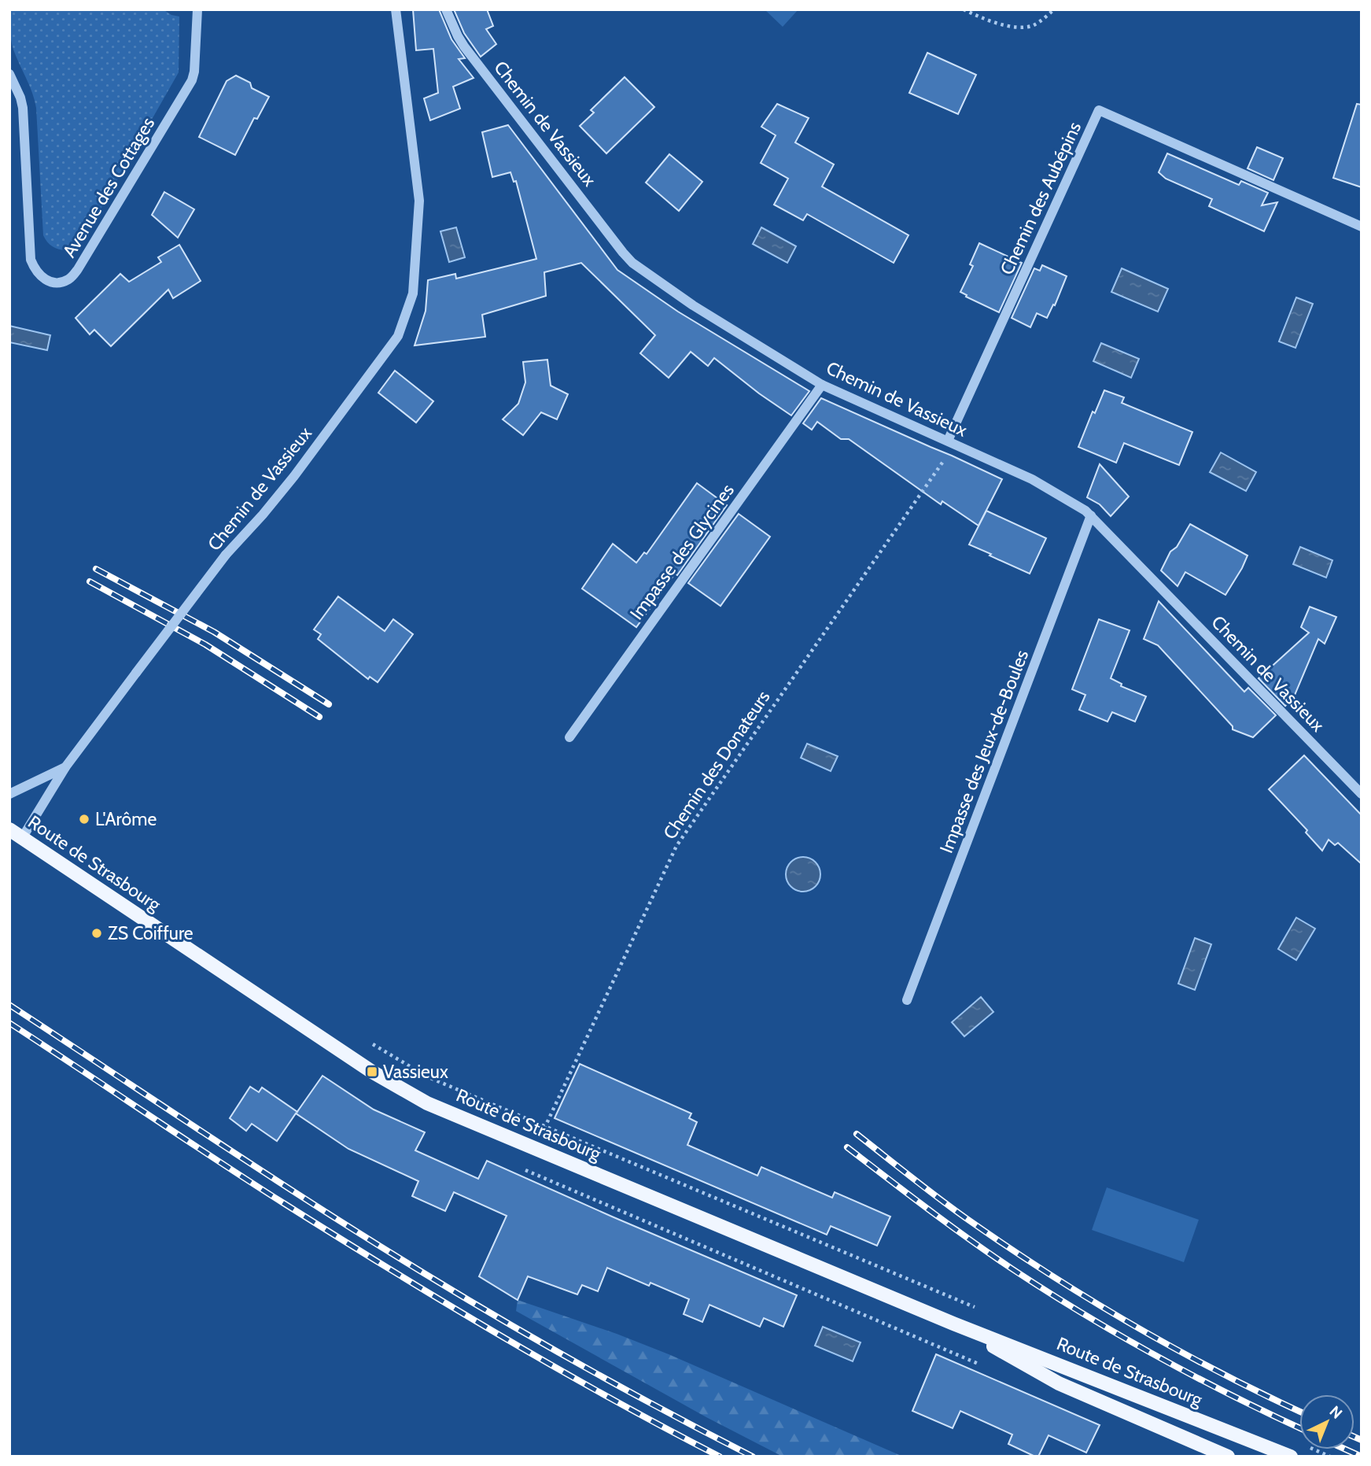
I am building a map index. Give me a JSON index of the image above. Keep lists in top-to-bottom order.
{
  "streets": {
    "main road": ["Route de Strasbourg"],
    "street": [
      "Chemin de Vassieux",
      "Avenue des Cottages",
      "Chemin des Aubépins",
      "Impasse des Glycines",
      "Impasse des Jeux-de-Boules"
    ],
    "path": ["Chemin des Donateurs"]
  },
  "crossings": [
    ["Chemin de Vassieux", "Chemin des Aubépins"],
    ["Chemin de Vassieux", "Impasse des Glycines"],
    ["Chemin de Vassieux", "Impasse des Jeux-de-Boules"],
    ["Chemin de Vassieux", "Chemin des Donateurs"],
    ["Chemin de Vassieux", "Route de Strasbourg"],
    ["Chemin des Aubépins", "Chemin des Donateurs"]
  ],
  "places": {
    "other": ["L'Arôme", "ZS Coiffure"],
    "transit": ["Vassieux"]
  },
  "north": "top right"
}
